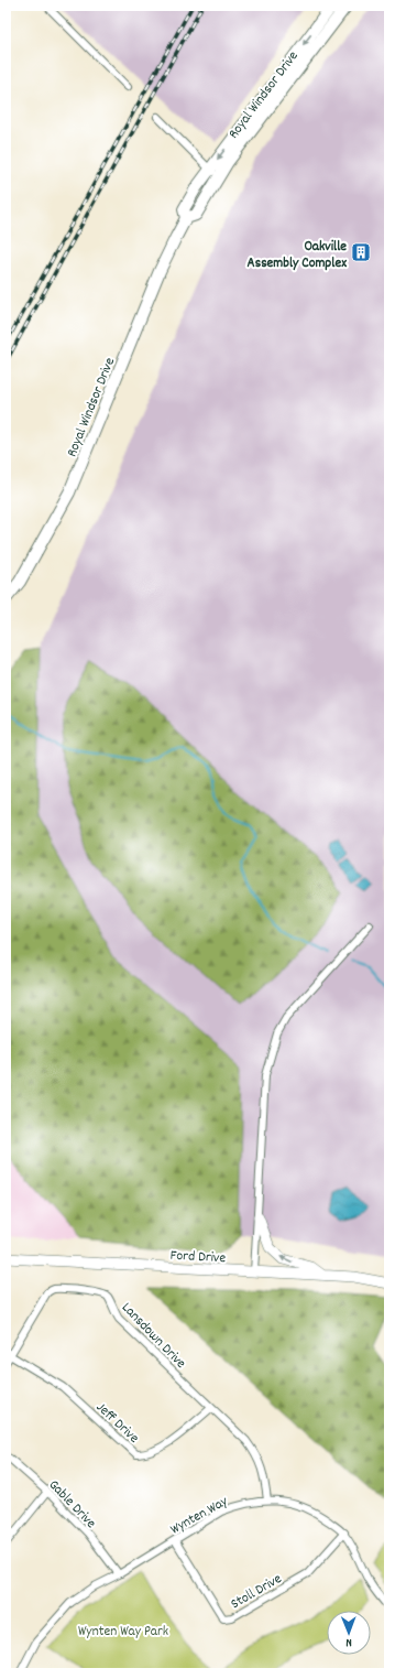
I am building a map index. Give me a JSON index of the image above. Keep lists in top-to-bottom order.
{
  "streets": {
    "main road": ["Royal Windsor Drive", "Ford Drive"],
    "street": [
      "Lansdown Drive",
      "Jeff Drive",
      "Gable Drive",
      "Wynten Way",
      "Stoll Drive"
    ]
  },
  "crossings": [
    ["Lansdown Drive", "Jeff Drive"],
    ["Lansdown Drive", "Wynten Way"],
    ["Gable Drive", "Wynten Way"],
    ["Wynten Way", "Stoll Drive"]
  ],
  "parks": ["Wynten Way Park"],
  "places": {
    "building": ["Oakville Assembly Complex"]
  },
  "north": "bottom"
}
